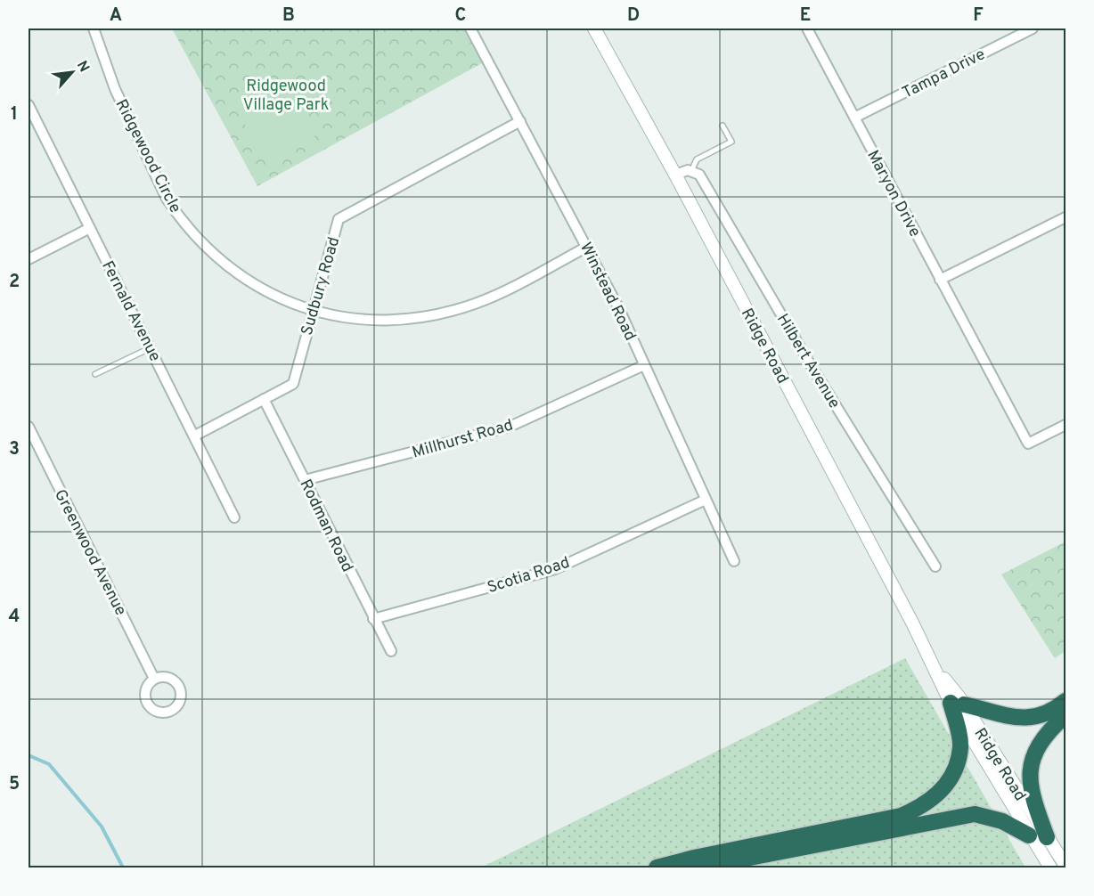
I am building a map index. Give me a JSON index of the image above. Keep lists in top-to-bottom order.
{
  "streets": {
    "street": [
      "Tampa Drive",
      "Ridgewood Circle",
      "Maryon Drive",
      "Sudbury Road",
      "Winstead Road",
      "Fernald Avenue",
      "Ridge Road",
      "Hilbert Avenue",
      "Millhurst Road",
      "Rodman Road",
      "Greenwood Avenue",
      "Scotia Road"
    ]
  },
  "crossings": [
    ["Tampa Drive", "Maryon Drive"],
    ["Ridgewood Circle", "Sudbury Road"],
    ["Ridgewood Circle", "Winstead Road"],
    ["Sudbury Road", "Winstead Road"],
    ["Sudbury Road", "Fernald Avenue"],
    ["Sudbury Road", "Rodman Road"],
    ["Winstead Road", "Millhurst Road"],
    ["Winstead Road", "Scotia Road"],
    ["Millhurst Road", "Rodman Road"],
    ["Rodman Road", "Scotia Road"]
  ],
  "parks": ["Ridgewood Village Park"],
  "north": "top right",
  "grid": {
    "columns": [
      "A",
      "B",
      "C",
      "D",
      "E",
      "F"
    ],
    "rows": [
      "1",
      "2",
      "3",
      "4",
      "5"
    ]
  }
}
